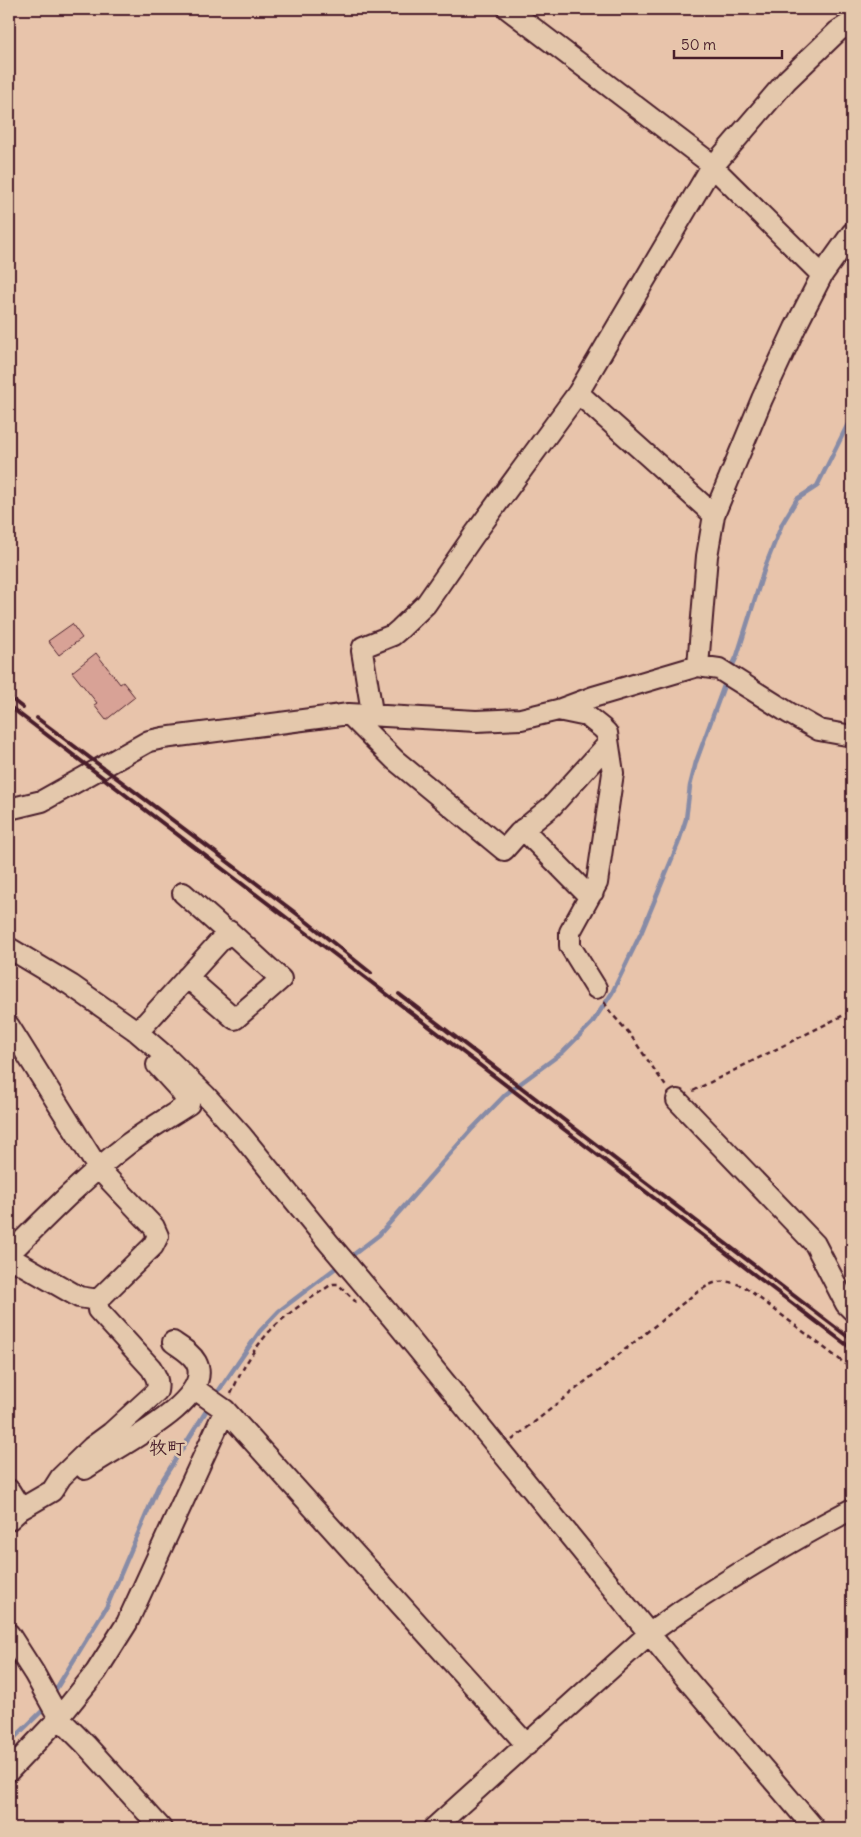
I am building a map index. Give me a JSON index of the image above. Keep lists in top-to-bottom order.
{
  "districts": ["牧町"],
  "scale_bar": "50 m"
}
